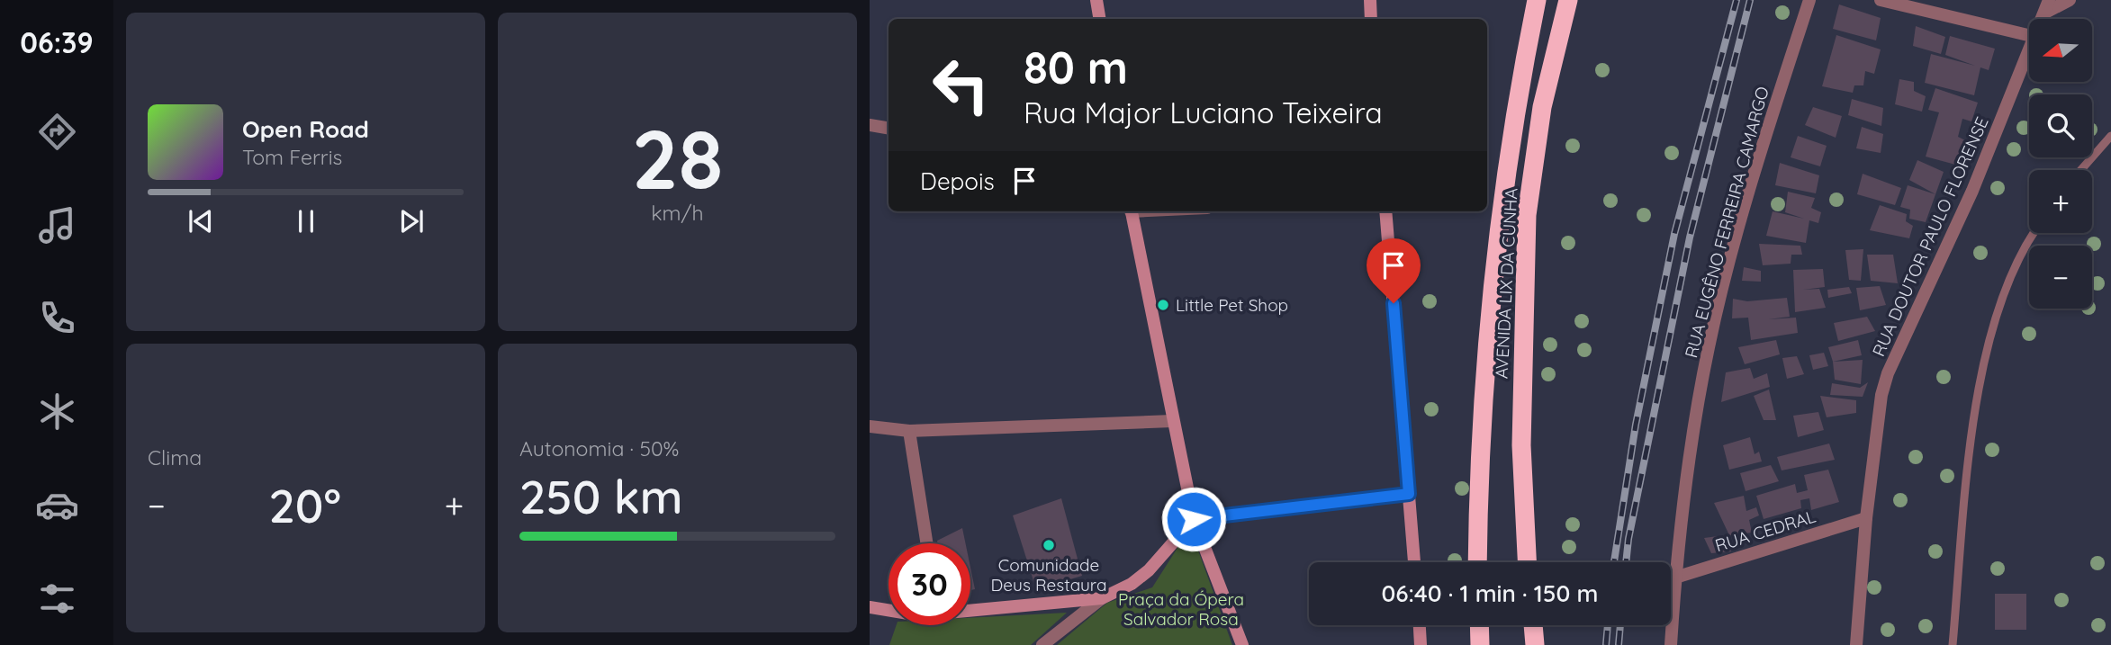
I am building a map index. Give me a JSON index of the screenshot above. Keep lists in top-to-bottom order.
{
  "streets": {
    "highway": ["AVENIDA LIX DA CUNHA"],
    "street": ["RUA EUGÊNO FERREIRA CAMARGO", "RUA DOUTOR PAULO FLORENSE", "RUA CEDRAL"]
  },
  "crossings": [
    ["RUA EUGÊNO FERREIRA CAMARGO", "RUA CEDRAL"],
    ["RUA DOUTOR PAULO FLORENSE", "RUA CEDRAL"]
  ],
  "parks": ["Praça da Ópera Salvador Rosa"],
  "places": ["Little Pet Shop", "Comunidade Deus Restaura"],
  "north": "left",
  "page": {
    "tabs": "06:39",
    "tile": [
      ["28", "km/h"],
      "Clima",
      ["Autonomia · 50%", "250 km"]
    ],
    "map_buttons": ["+", "−"],
    "turn": ["80 m", "Rua Major Luciano Teixeira"],
    "song": ["Open Road", "Tom Ferris"],
    "then": "Depois",
    "heat": ["−", "20°", "+"],
    "limit": "30",
    "trip": "06:40 · 1 min · 150 m"
  }
}
